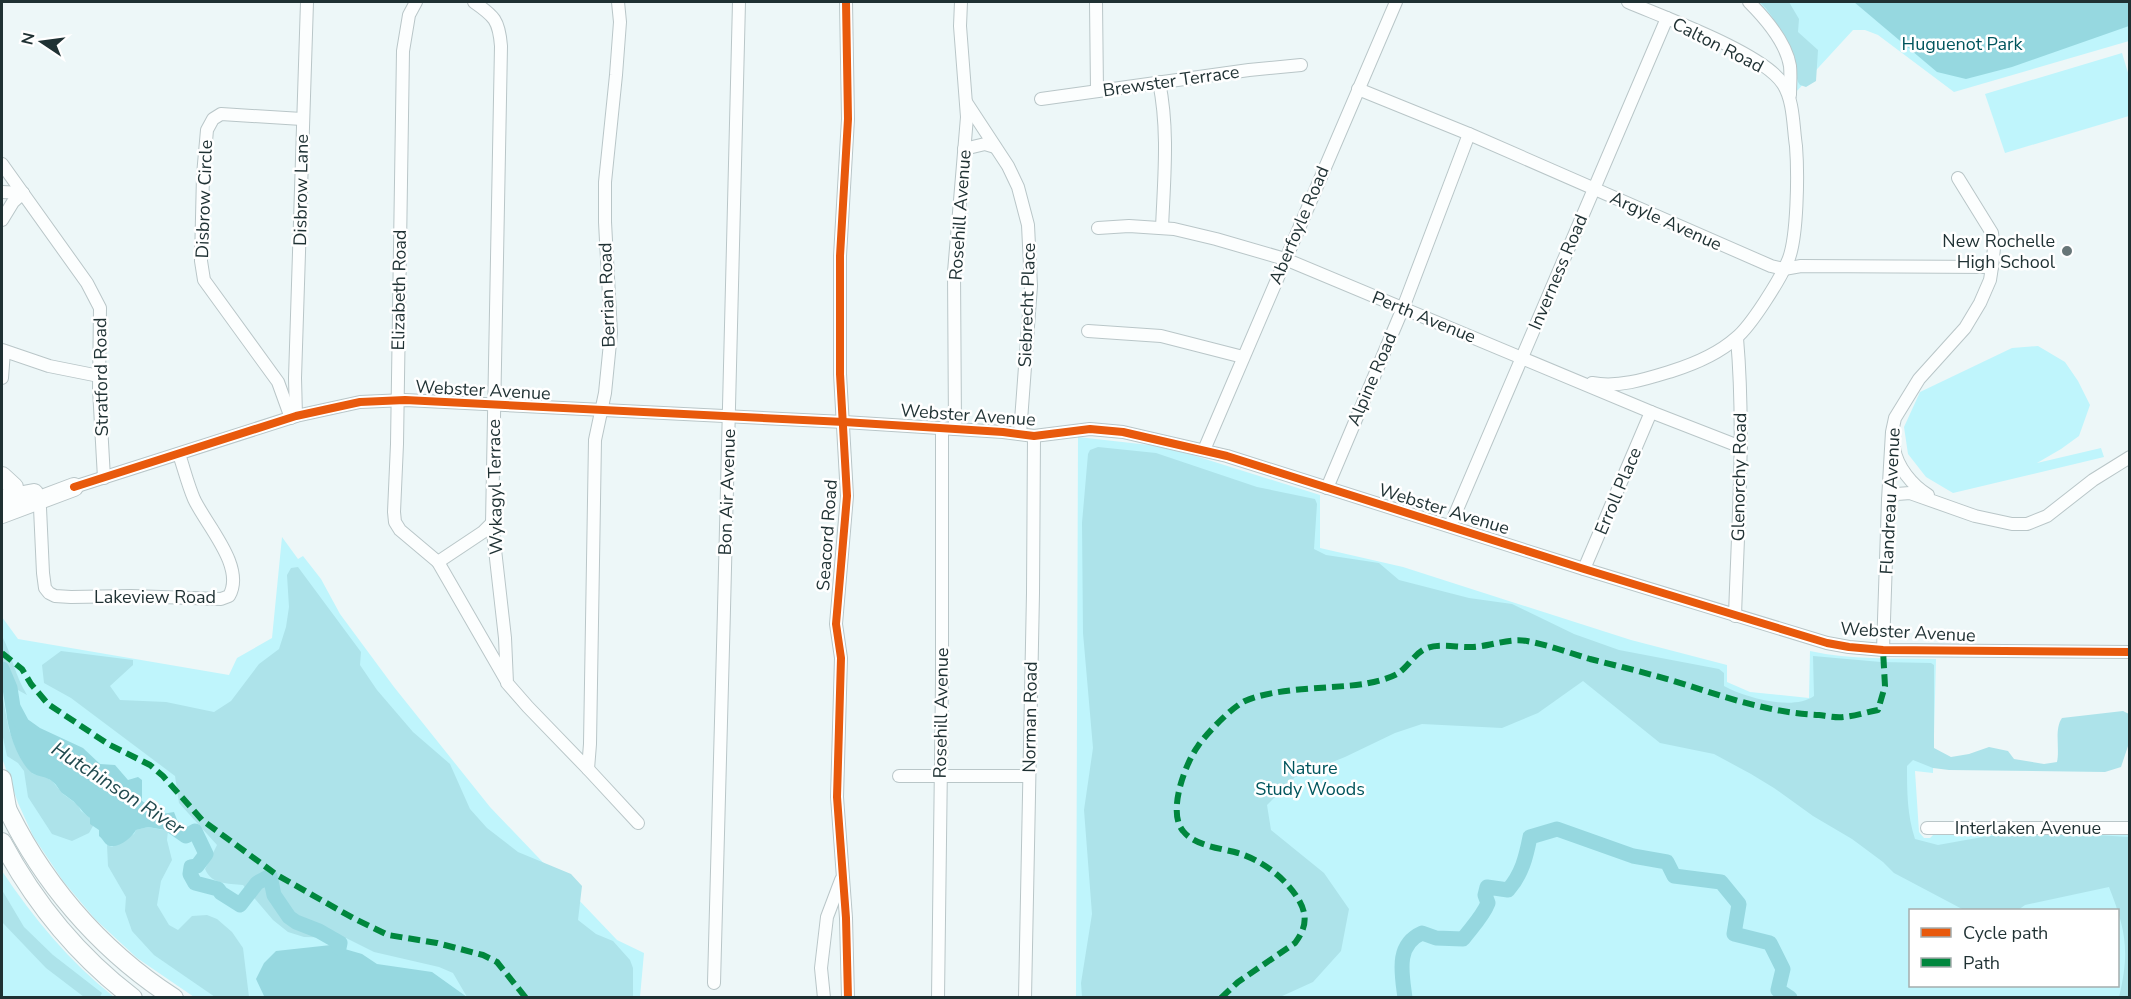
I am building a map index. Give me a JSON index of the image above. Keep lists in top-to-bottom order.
{
  "streets": {
    "street": [
      "Calton Road",
      "Brewster Terrace",
      "Disbrow Lane",
      "Disbrow Circle",
      "Rosehill Avenue",
      "Argyle Avenue",
      "Aberfoyle Road",
      "Inverness Road",
      "Elizabeth Road",
      "Berrian Road",
      "Siebrecht Place",
      "Perth Avenue",
      "Stratford Road",
      "Alpine Road",
      "Webster Avenue",
      "Glenorchy Road",
      "Wykagyl Terrace",
      "Erroll Place",
      "Bon Air Avenue",
      "Flandreau Avenue",
      "Seacord Road",
      "Lakeview Road",
      "Norman Road",
      "Interlaken Avenue"
    ]
  },
  "crossings": [
    ["Calton Road", "Argyle Avenue"],
    ["Calton Road", "Inverness Road"],
    ["Calton Road", "Perth Avenue"],
    ["Calton Road", "Glenorchy Road"],
    ["Disbrow Lane", "Disbrow Circle"],
    ["Disbrow Lane", "Webster Avenue"],
    ["Disbrow Circle", "Webster Avenue"],
    ["Rosehill Avenue", "Siebrecht Place"],
    ["Rosehill Avenue", "Webster Avenue"],
    ["Argyle Avenue", "Aberfoyle Road"],
    ["Argyle Avenue", "Inverness Road"],
    ["Argyle Avenue", "Alpine Road"],
    ["Argyle Avenue", "Flandreau Avenue"],
    ["Aberfoyle Road", "Perth Avenue"],
    ["Aberfoyle Road", "Webster Avenue"],
    ["Inverness Road", "Perth Avenue"],
    ["Inverness Road", "Webster Avenue"],
    ["Elizabeth Road", "Webster Avenue"],
    ["Elizabeth Road", "Wykagyl Terrace"],
    ["Berrian Road", "Webster Avenue"],
    ["Siebrecht Place", "Webster Avenue"],
    ["Perth Avenue", "Alpine Road"],
    ["Perth Avenue", "Glenorchy Road"],
    ["Perth Avenue", "Erroll Place"],
    ["Stratford Road", "Webster Avenue"],
    ["Alpine Road", "Webster Avenue"],
    ["Webster Avenue", "Glenorchy Road"],
    ["Webster Avenue", "Wykagyl Terrace"],
    ["Webster Avenue", "Erroll Place"],
    ["Webster Avenue", "Bon Air Avenue"],
    ["Webster Avenue", "Flandreau Avenue"],
    ["Webster Avenue", "Seacord Road"],
    ["Webster Avenue", "Lakeview Road"],
    ["Webster Avenue", "Norman Road"]
  ],
  "water": ["Hutchinson River"],
  "parks": ["Huguenot Park", "Nature Study Woods"],
  "places": ["New Rochelle High School"],
  "legend": ["Cycle path", "Path"],
  "north": "left"
}
